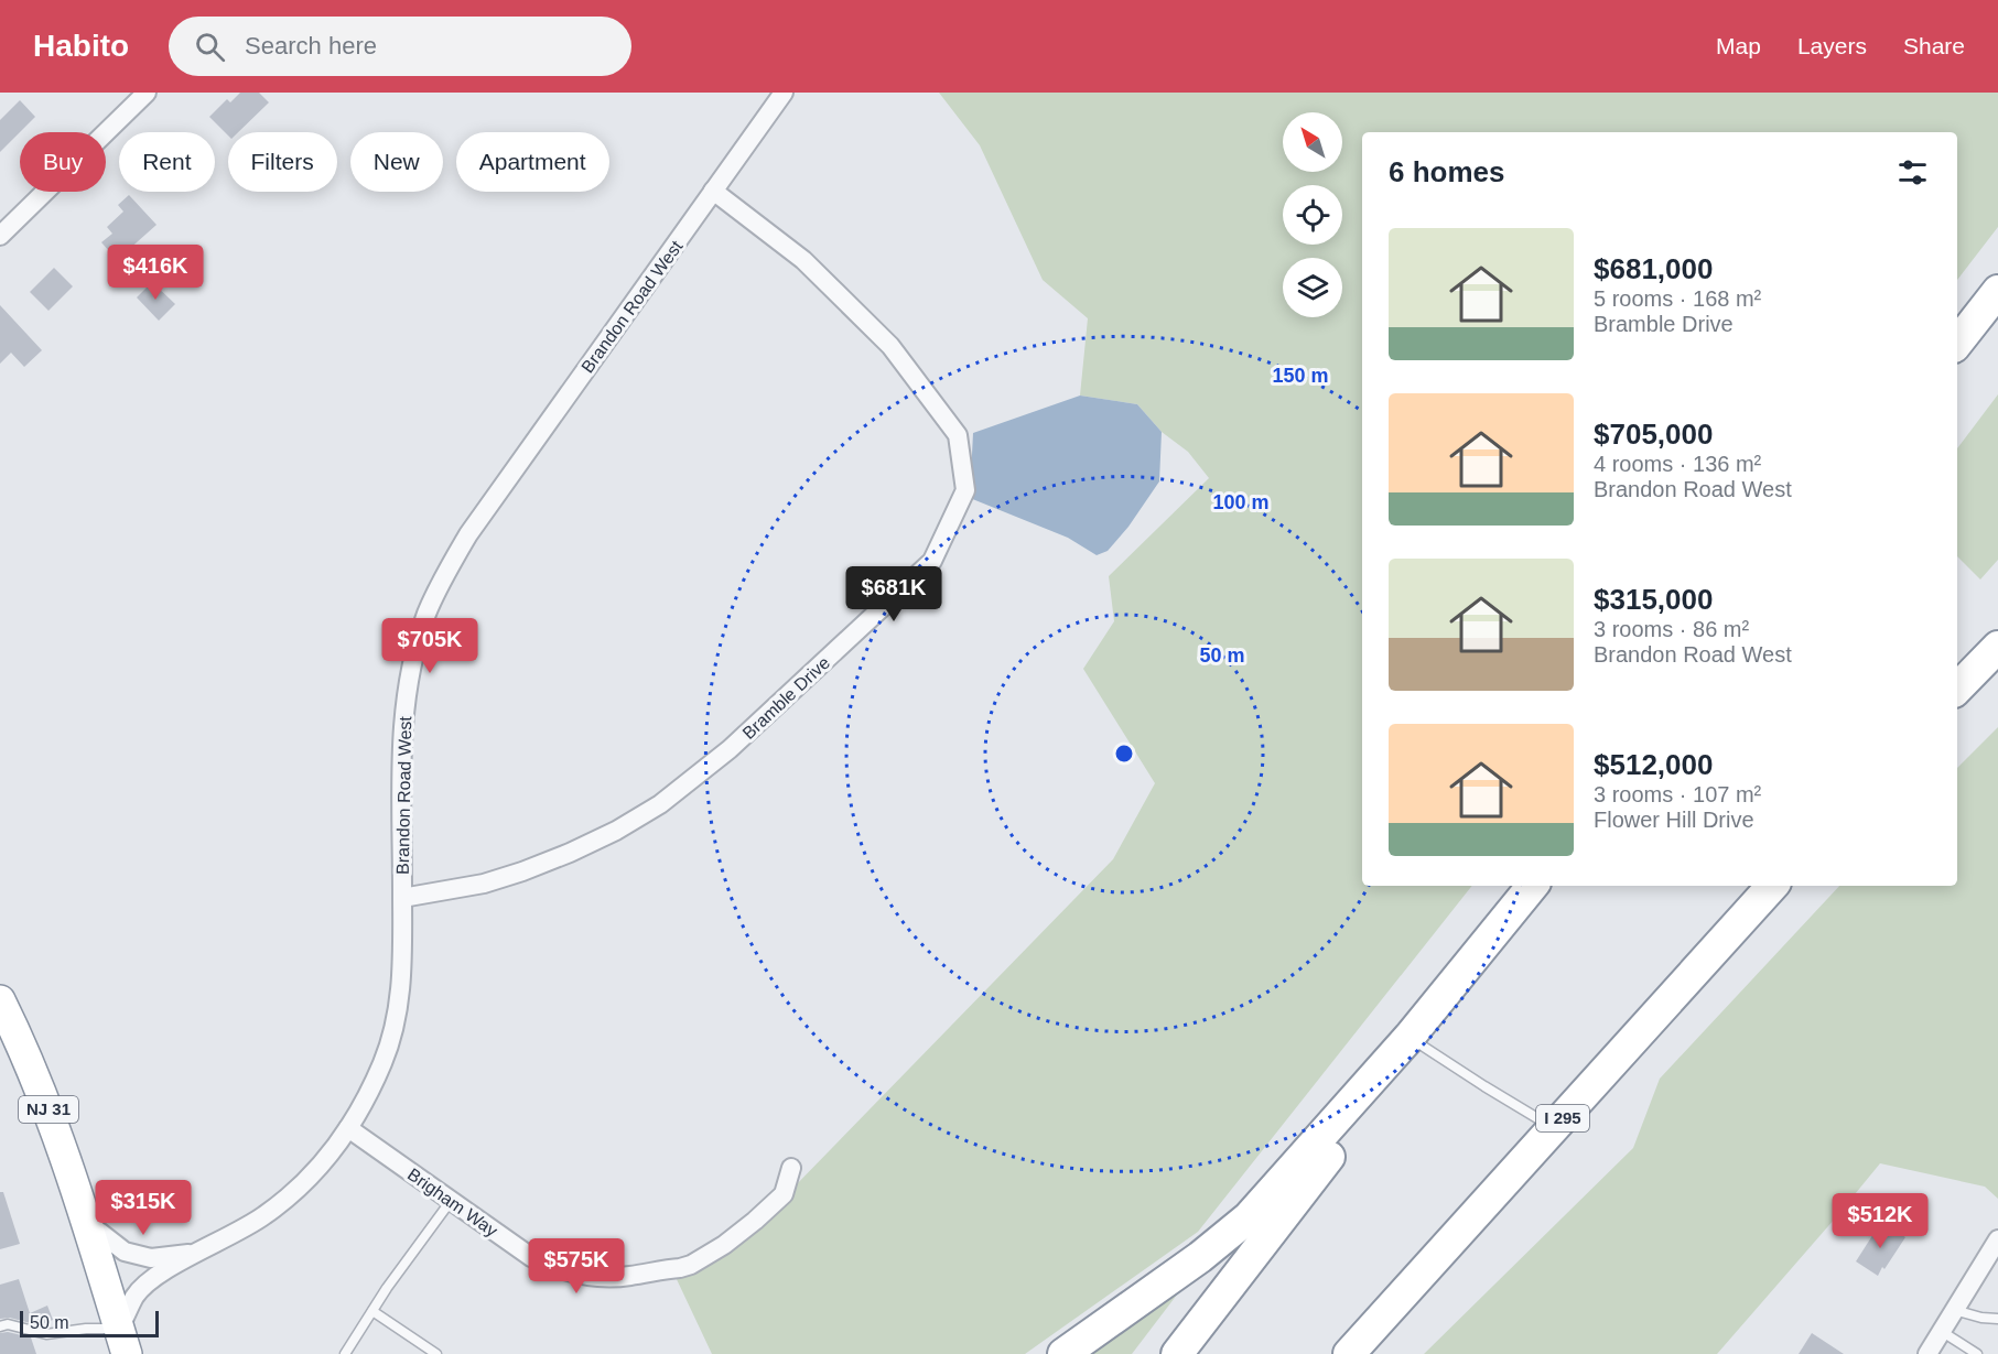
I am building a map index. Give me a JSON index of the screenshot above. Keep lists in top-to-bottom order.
{
  "streets": {
    "highway": ["NJ 31", "I 295"],
    "street": ["Brandon Road West", "Bramble Drive", "Brigham Way"]
  },
  "crossings": [
    ["Brandon Road West", "Bramble Drive"],
    ["Brandon Road West", "NJ 31"],
    ["Brandon Road West", "Brigham Way"]
  ],
  "scale_bar": "50 m",
  "north": "top left",
  "page": {
    "header": "Habito",
    "search": "Search here",
    "nav": ["Map", "Layers", "Share"],
    "chip": [
      "Buy",
      "Rent",
      "Filters",
      "New",
      "Apartment"
    ],
    "heading": "6 homes",
    "list": [
      {
        "name": "$681,000",
        "note": "5 rooms · 168 m² · Bramble Drive"
      },
      {
        "name": "$705,000",
        "note": "4 rooms · 136 m² · Brandon Road West"
      },
      {
        "name": "$315,000",
        "note": "3 rooms · 86 m² · Brandon Road West"
      },
      {
        "name": "$512,000",
        "note": "3 rooms · 107 m² · Flower Hill Drive"
      }
    ],
    "price": [
      "$416K",
      "$681K",
      "$705K",
      "$315K",
      "$512K",
      "$575K"
    ],
    "scale": "50 m"
  },
  "rings": ["150 m", "100 m", "50 m"]
}
